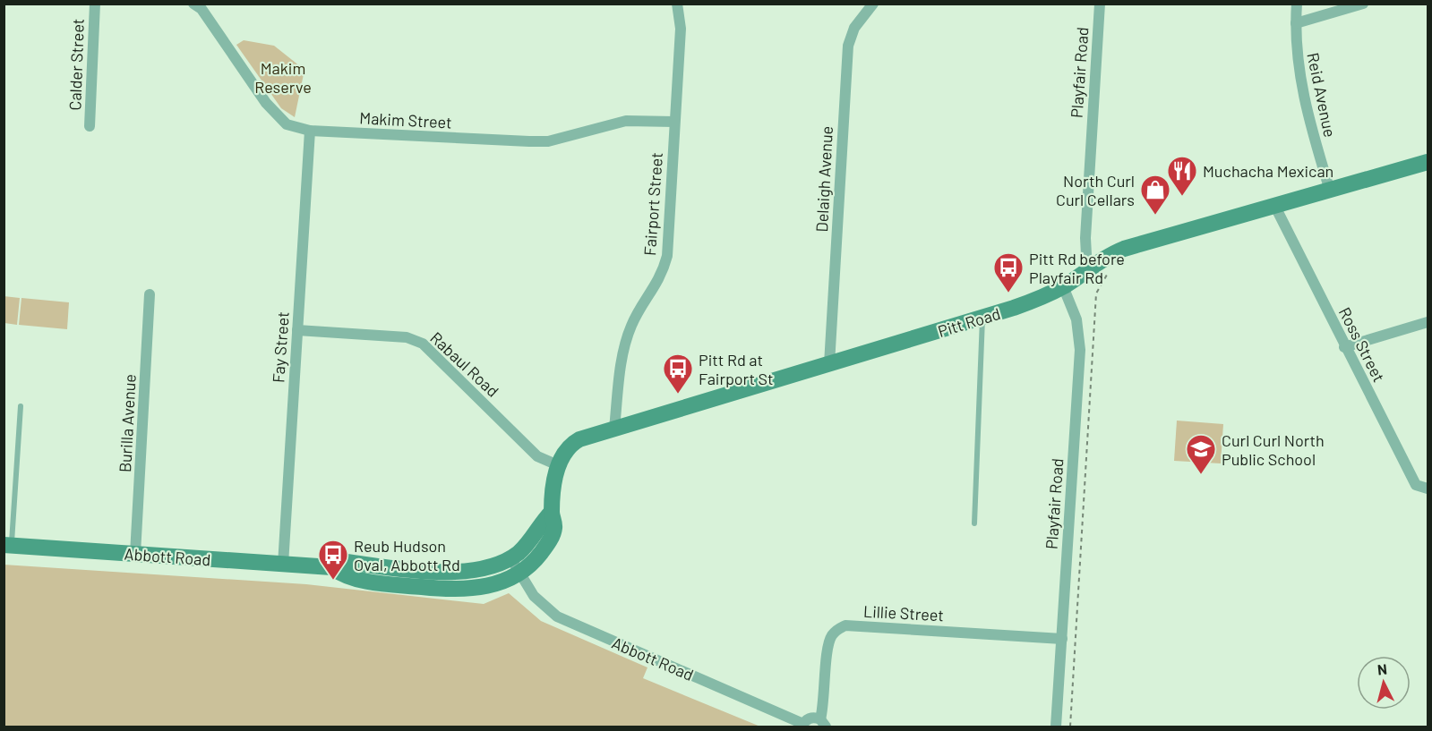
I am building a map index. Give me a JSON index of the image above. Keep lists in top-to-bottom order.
{
  "streets": {
    "main road": ["Pitt Road", "Abbott Road"],
    "street": [
      "Calder Street",
      "Playfair Road",
      "Reid Avenue",
      "Makim Street",
      "Delaigh Avenue",
      "Fairport Street",
      "Ross Street",
      "Fay Street",
      "Rabaul Road",
      "Burilla Avenue",
      "Lillie Street"
    ]
  },
  "crossings": [
    ["Playfair Road", "Pitt Road"],
    ["Playfair Road", "Lillie Street"],
    ["Reid Avenue", "Pitt Road"],
    ["Makim Street", "Fairport Street"],
    ["Makim Street", "Fay Street"],
    ["Delaigh Avenue", "Pitt Road"],
    ["Fairport Street", "Pitt Road"],
    ["Pitt Road", "Ross Street"],
    ["Pitt Road", "Rabaul Road"],
    ["Pitt Road", "Abbott Road"],
    ["Fay Street", "Rabaul Road"],
    ["Fay Street", "Abbott Road"],
    ["Burilla Avenue", "Abbott Road"],
    ["Abbott Road", "Lillie Street"]
  ],
  "parks": ["Makim Reserve"],
  "places": {
    "restaurant": ["Muchacha Mexican"],
    "shop": ["North Curl Curl Cellars"],
    "bus stop": ["Pitt Rd before Playfair Rd", "Pitt Rd at Fairport St", "Reub Hudson Oval, Abbott Rd"],
    "school or university": ["Curl Curl North Public School"]
  },
  "north": "top"
}
